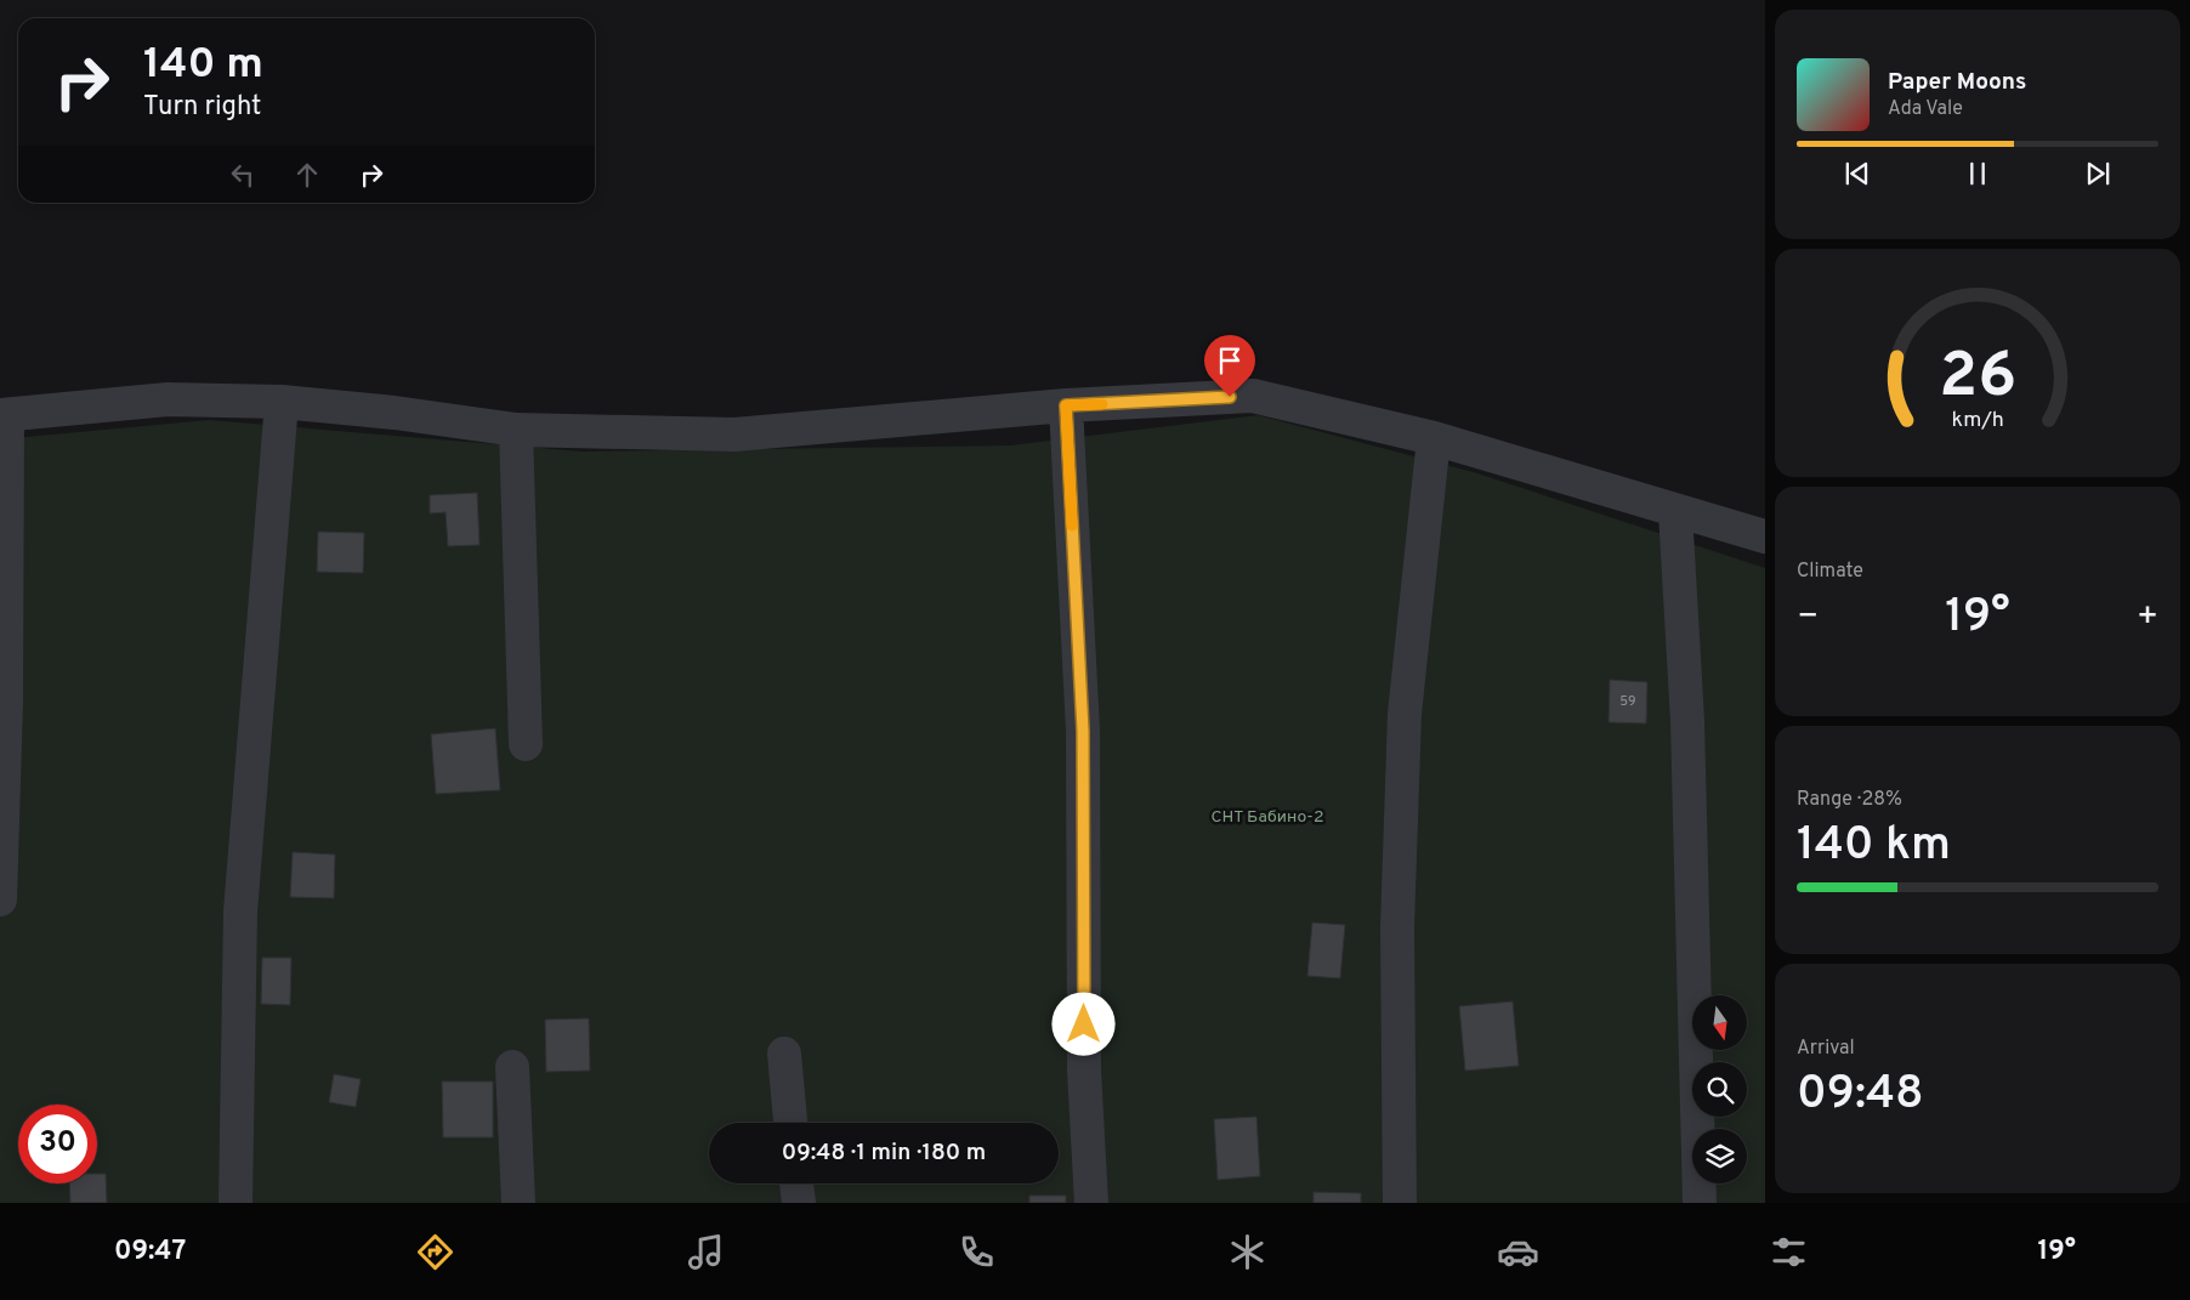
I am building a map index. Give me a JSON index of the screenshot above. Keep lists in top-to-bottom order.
{
  "parks": ["СНТ Бабино-2"],
  "house_numbers": ["59"],
  "north": "bottom",
  "page": {
    "turn": ["140 m", "Turn right"],
    "song": ["Paper Moons", "Ada Vale"],
    "tile": [
      "Climate",
      ["Range · 28%", "140 km"],
      ["Arrival", "09:48"]
    ],
    "heat": ["−", "19°", "+"],
    "limit": "30",
    "trip": "09:48 · 1 min · 180 m",
    "tabs": ["09:47", "19°"],
    "gauge": ["26", "km/h"]
  }
}
